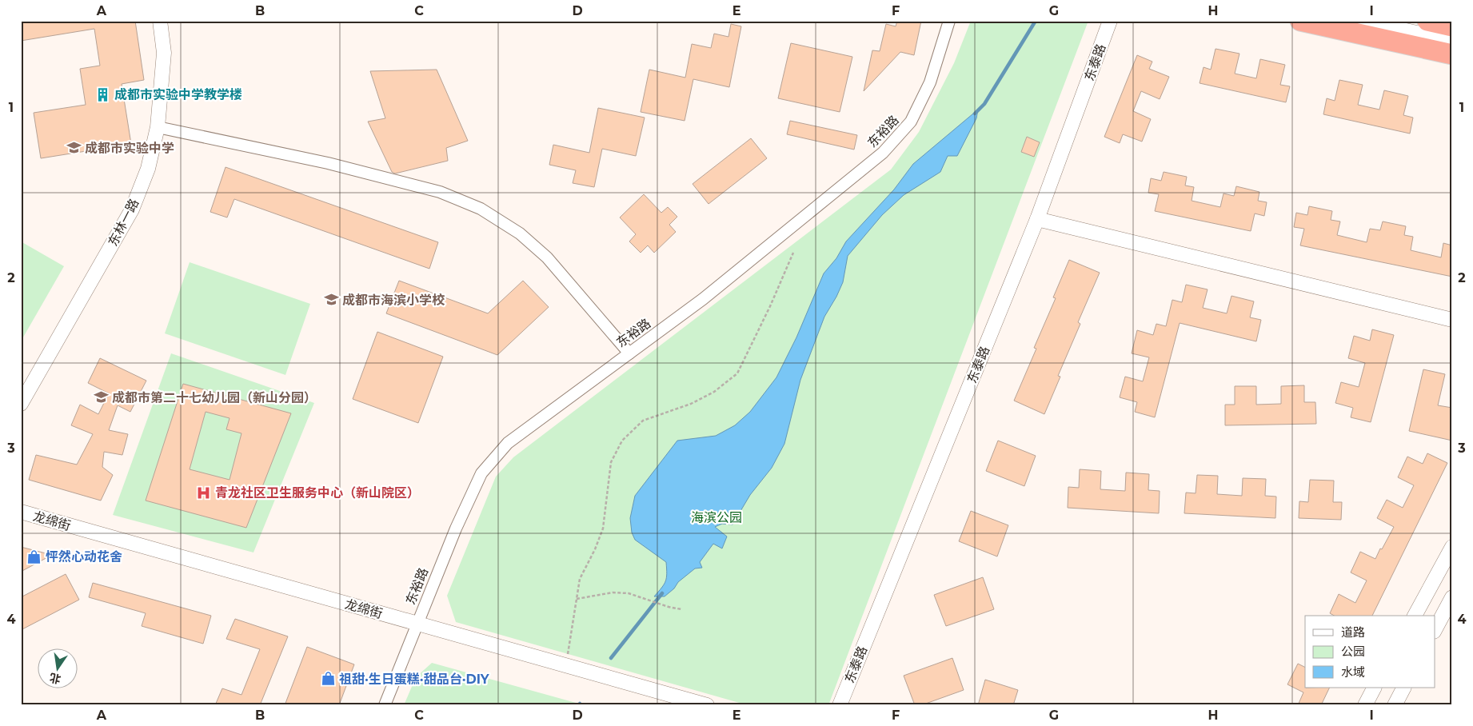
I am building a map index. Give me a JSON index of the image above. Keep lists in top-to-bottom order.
{
  "streets": {
    "street": [
      "东泰路",
      "东裕路",
      "东林一路",
      "龙绵街"
    ]
  },
  "crossings": [
    ["东裕路", "龙绵街"]
  ],
  "parks": ["海滨公园"],
  "places": {
    "building": ["成都市实验中学教学楼"],
    "school or university": ["成都市实验中学", "成都市海滨小学校", "成都市第二十七幼儿园（新山分园）"],
    "hospital": ["青龙社区卫生服务中心（新山院区）"],
    "shop": ["怦然心动花舍", "祖甜·生日蛋糕·甜品台·DIY"]
  },
  "legend": ["道路", "公园", "水域"],
  "north": "bottom",
  "grid": {
    "columns": [
      "A",
      "B",
      "C",
      "D",
      "E",
      "F",
      "G",
      "H",
      "I"
    ],
    "rows": [
      "1",
      "2",
      "3",
      "4"
    ]
  }
}
